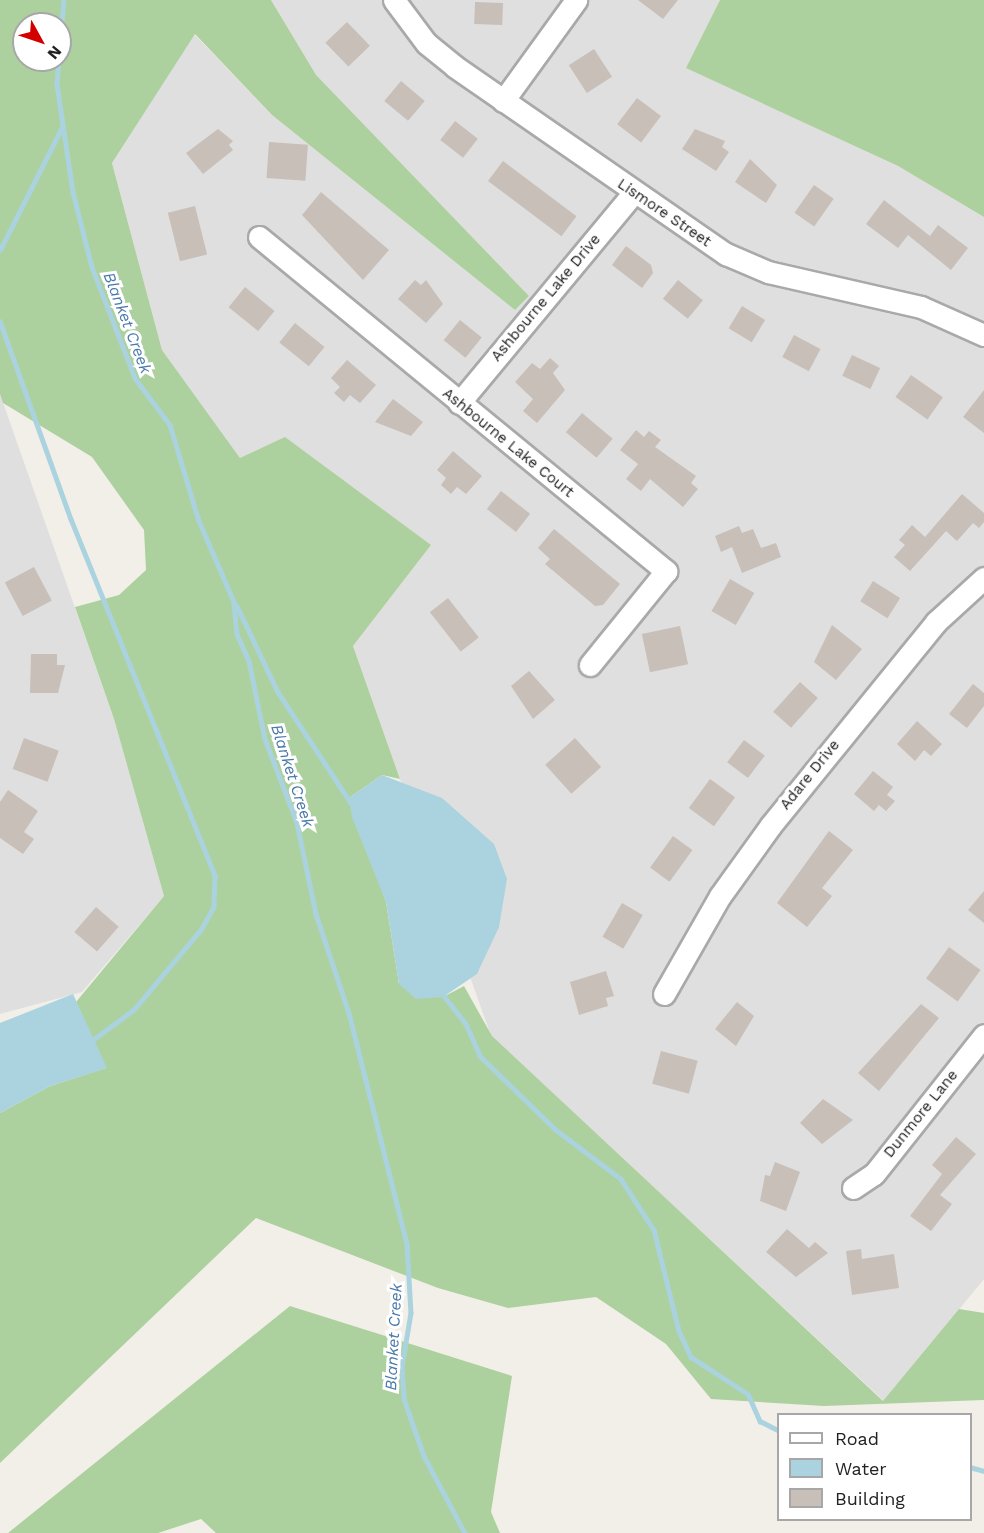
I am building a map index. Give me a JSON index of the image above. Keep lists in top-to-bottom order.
{
  "streets": {
    "street": [
      "Lismore Street",
      "Ashbourne Lake Drive",
      "Ashbourne Lake Court",
      "Adare Drive",
      "Dunmore Lane"
    ]
  },
  "crossings": [
    ["Lismore Street", "Ashbourne Lake Drive"],
    ["Ashbourne Lake Drive", "Ashbourne Lake Court"]
  ],
  "water": ["Blanket Creek"],
  "legend": ["Road", "Water", "Building"],
  "north": "bottom right"
}
